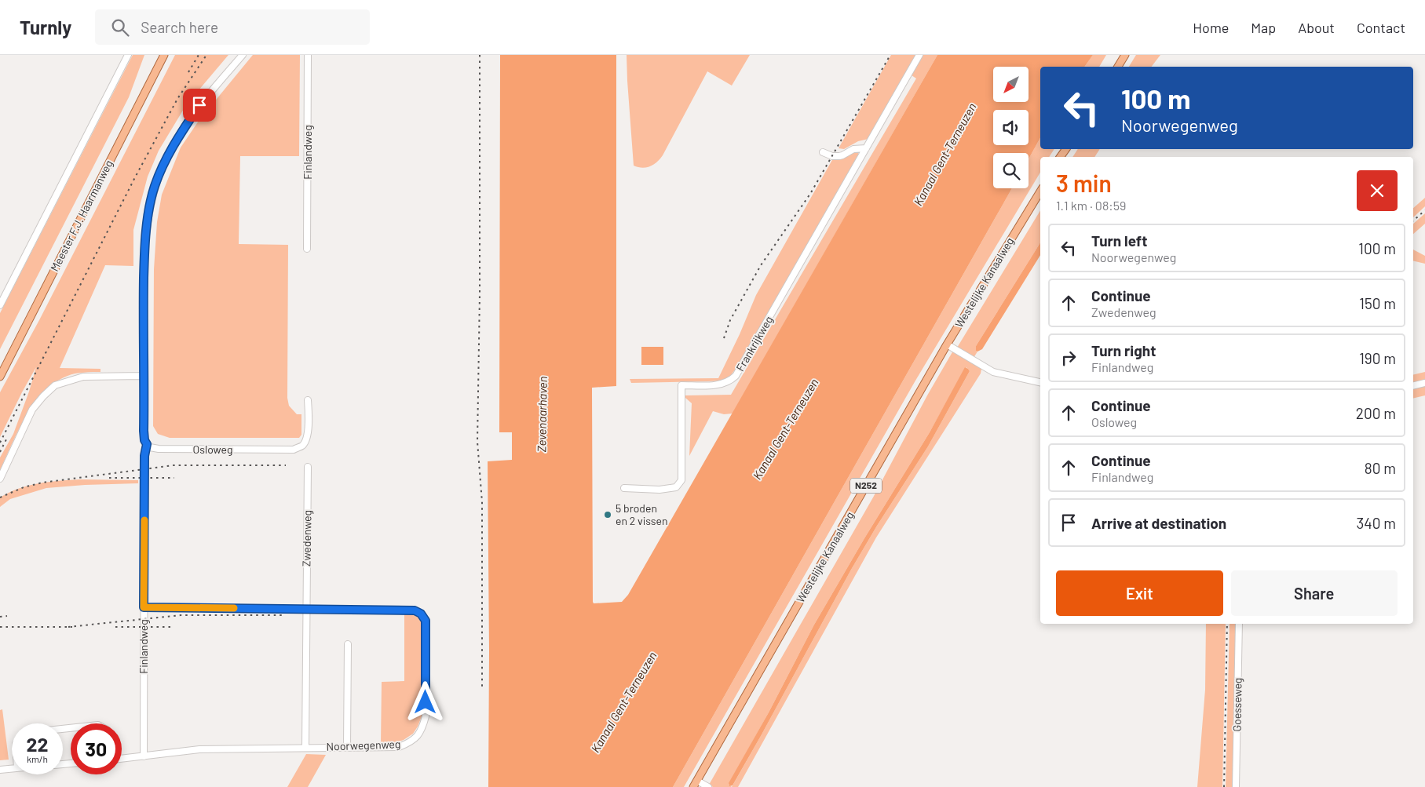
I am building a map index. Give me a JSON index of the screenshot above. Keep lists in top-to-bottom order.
{
  "streets": {
    "main road": ["Meester F.J. Haarmanweg", "Westelijke Kanaalweg", "N252"],
    "street": [
      "Finlandweg",
      "Frankrijkweg",
      "Osloweg",
      "Zwedenweg",
      "Goesseweg",
      "Noorwegenweg"
    ]
  },
  "crossings": [
    ["Finlandweg", "Osloweg"],
    ["Finlandweg", "Noorwegenweg"],
    ["Zwedenweg", "Noorwegenweg"]
  ],
  "water": ["Kanaal Gent-Terneuzen", "Zevenaarhaven"],
  "places": ["5 broden en 2 vissen"],
  "north": "bottom left",
  "page": {
    "header": "Turnly",
    "search": "Search here",
    "nav": [
      "Home",
      "Map",
      "About",
      "Contact"
    ],
    "turn": ["100 m", "Noorwegenweg"],
    "heading": ["3 min", "1.1 km · 08:59"],
    "list": [
      {
        "name": "Turn left",
        "note": "Noorwegenweg",
        "value": "100 m"
      },
      {
        "name": "Continue",
        "note": "Zwedenweg",
        "value": "150 m"
      },
      {
        "name": "Turn right",
        "note": "Finlandweg",
        "value": "190 m"
      },
      {
        "name": "Continue",
        "note": "Osloweg",
        "value": "200 m"
      },
      {
        "name": "Continue",
        "note": "Finlandweg",
        "value": "80 m"
      },
      {
        "name": "Arrive at destination",
        "value": "340 m"
      }
    ],
    "buttons": ["Exit", "Share"],
    "speed": "22 km/h",
    "limit": "30"
  }
}
